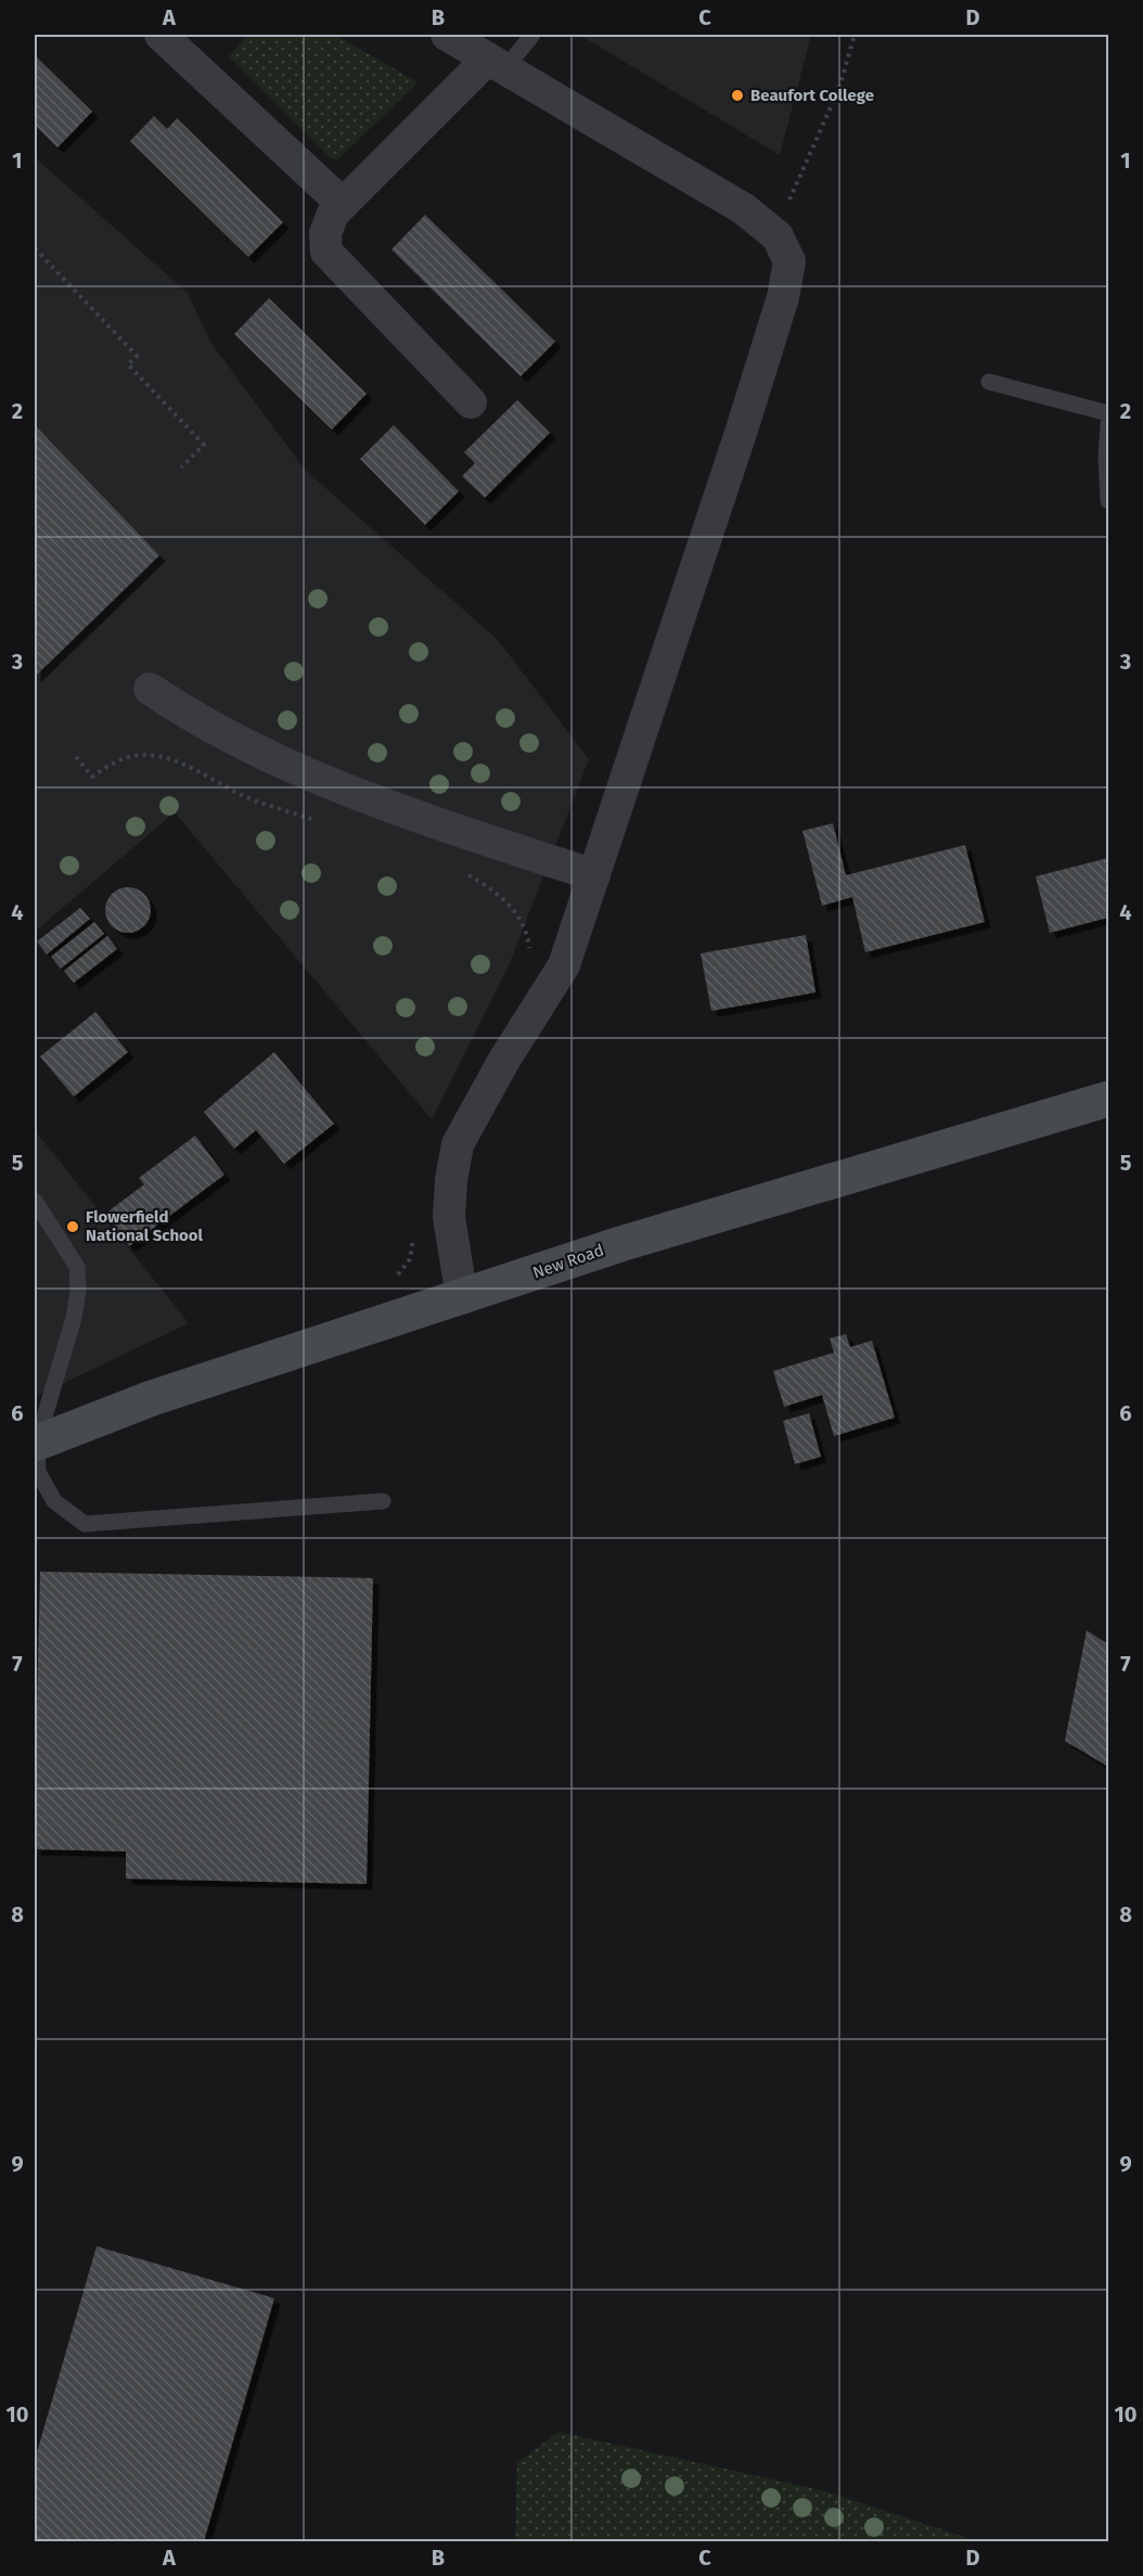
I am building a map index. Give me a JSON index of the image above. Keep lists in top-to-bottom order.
{
  "streets": {
    "main road": ["New Road"]
  },
  "places": ["Beaufort College", "Flowerfield National School"],
  "grid": {
    "columns": [
      "A",
      "B",
      "C",
      "D"
    ],
    "rows": [
      "1",
      "2",
      "3",
      "4",
      "5",
      "6",
      "7",
      "8",
      "9",
      "10"
    ]
  }
}
